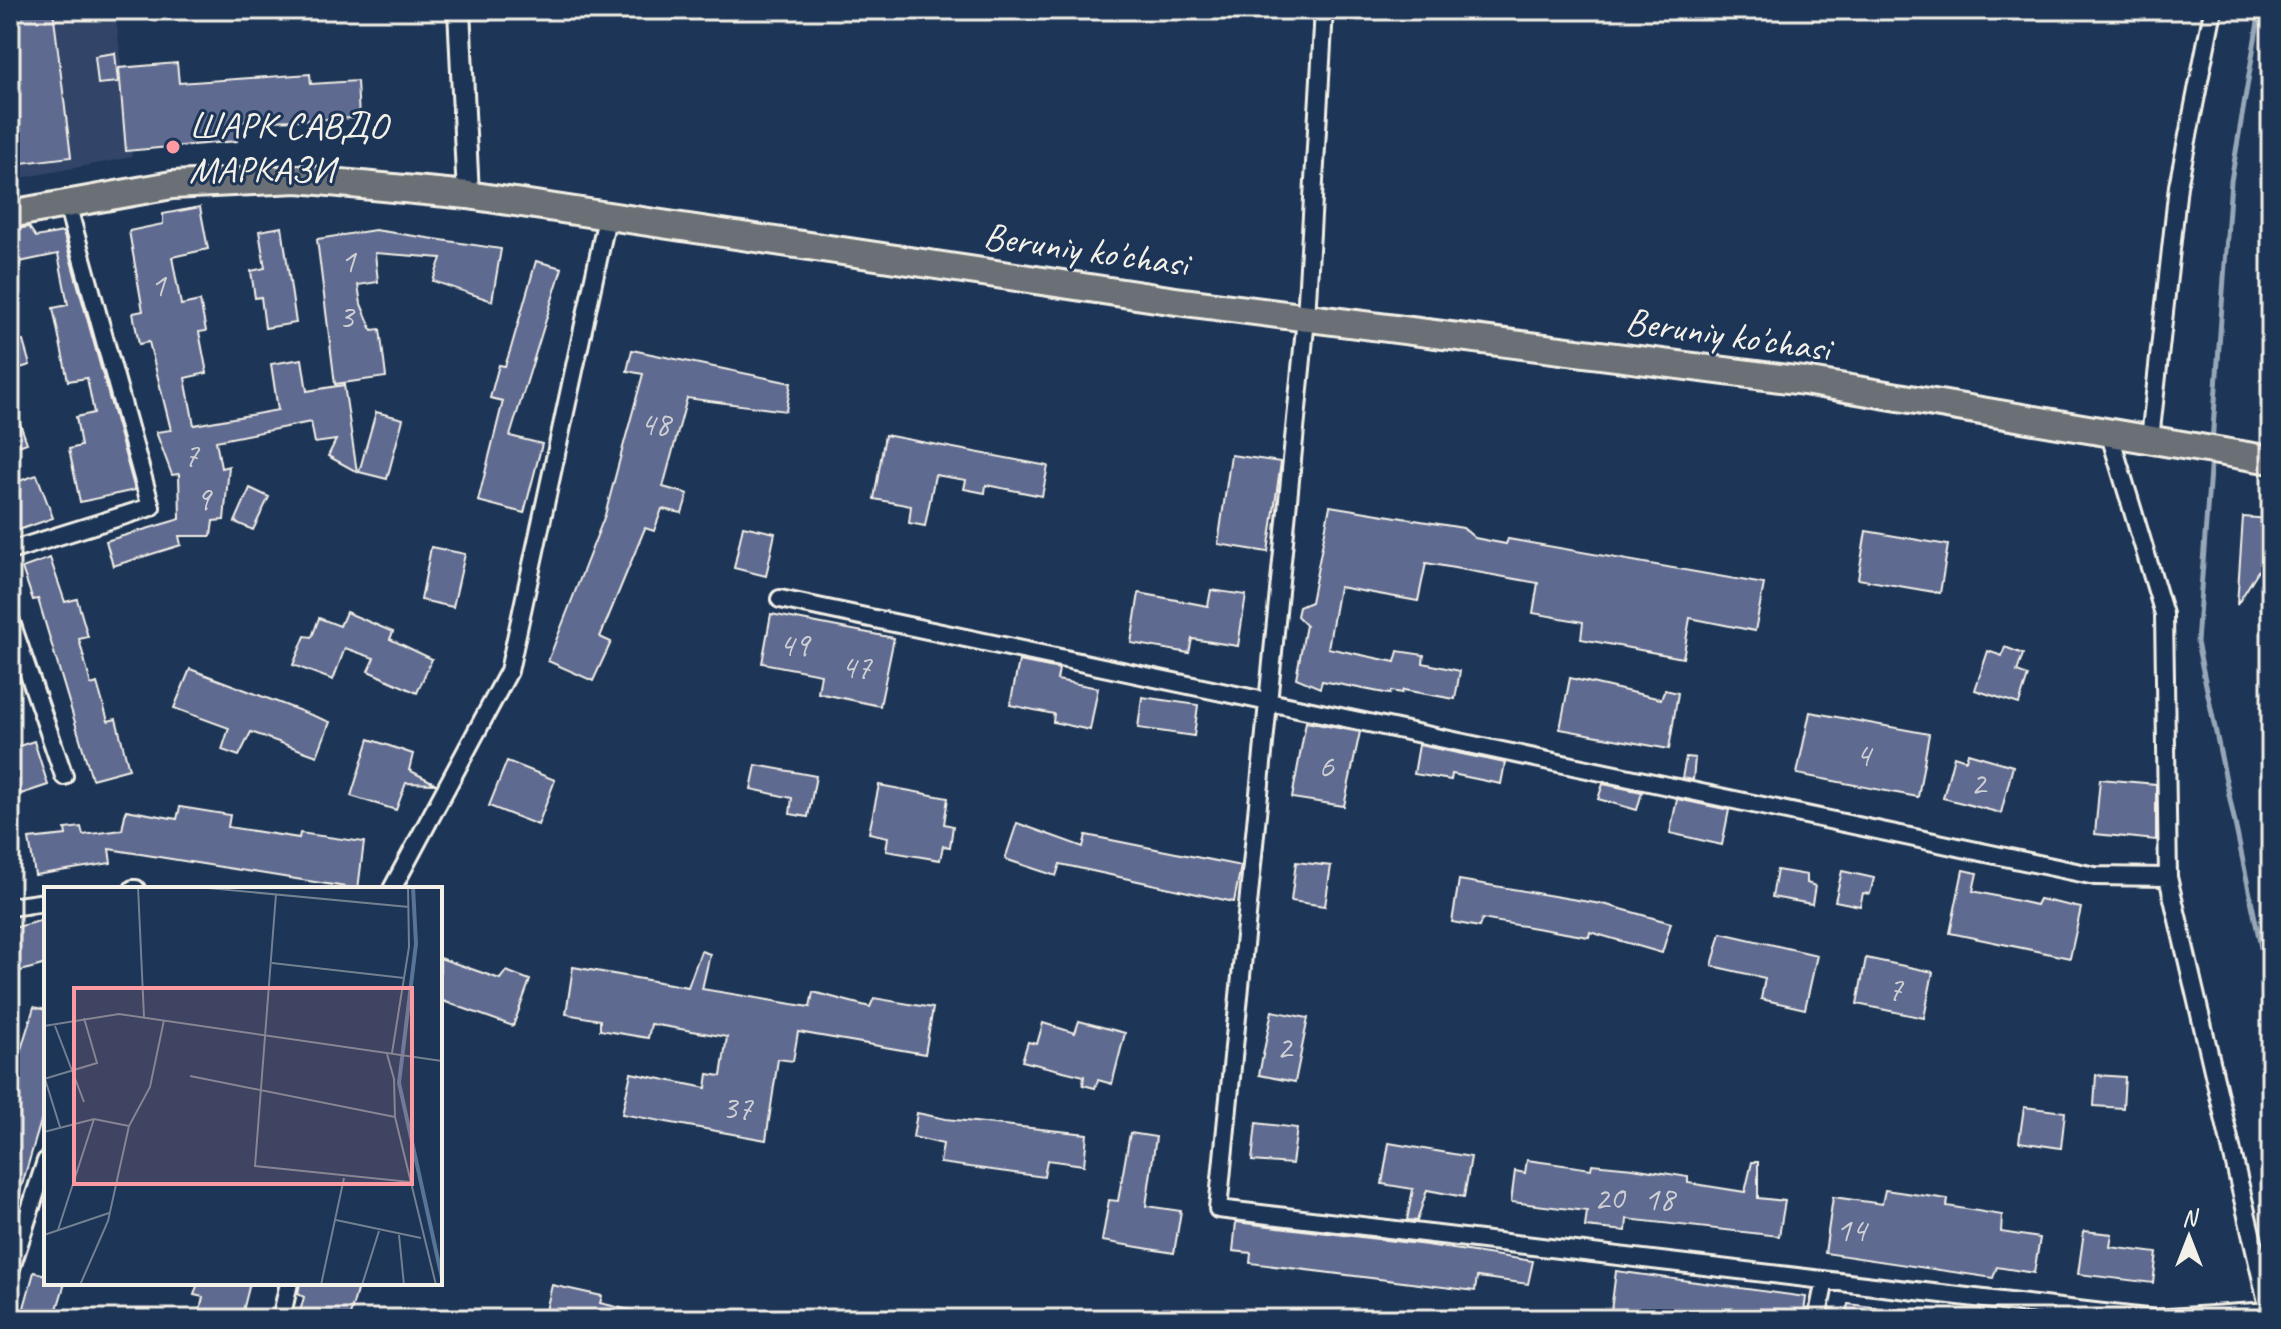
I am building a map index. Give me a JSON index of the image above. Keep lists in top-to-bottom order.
{
  "streets": {
    "main road": ["Beruniy ko'chasi"]
  },
  "places": ["ШАРК САВДО МАРКАЗИ"],
  "house_numbers": [
    "1",
    "1",
    "3",
    "48",
    "7",
    "9",
    "49",
    "47",
    "4",
    "6",
    "2",
    "7",
    "2",
    "37",
    "20",
    "18",
    "14"
  ],
  "north": "top"
}
